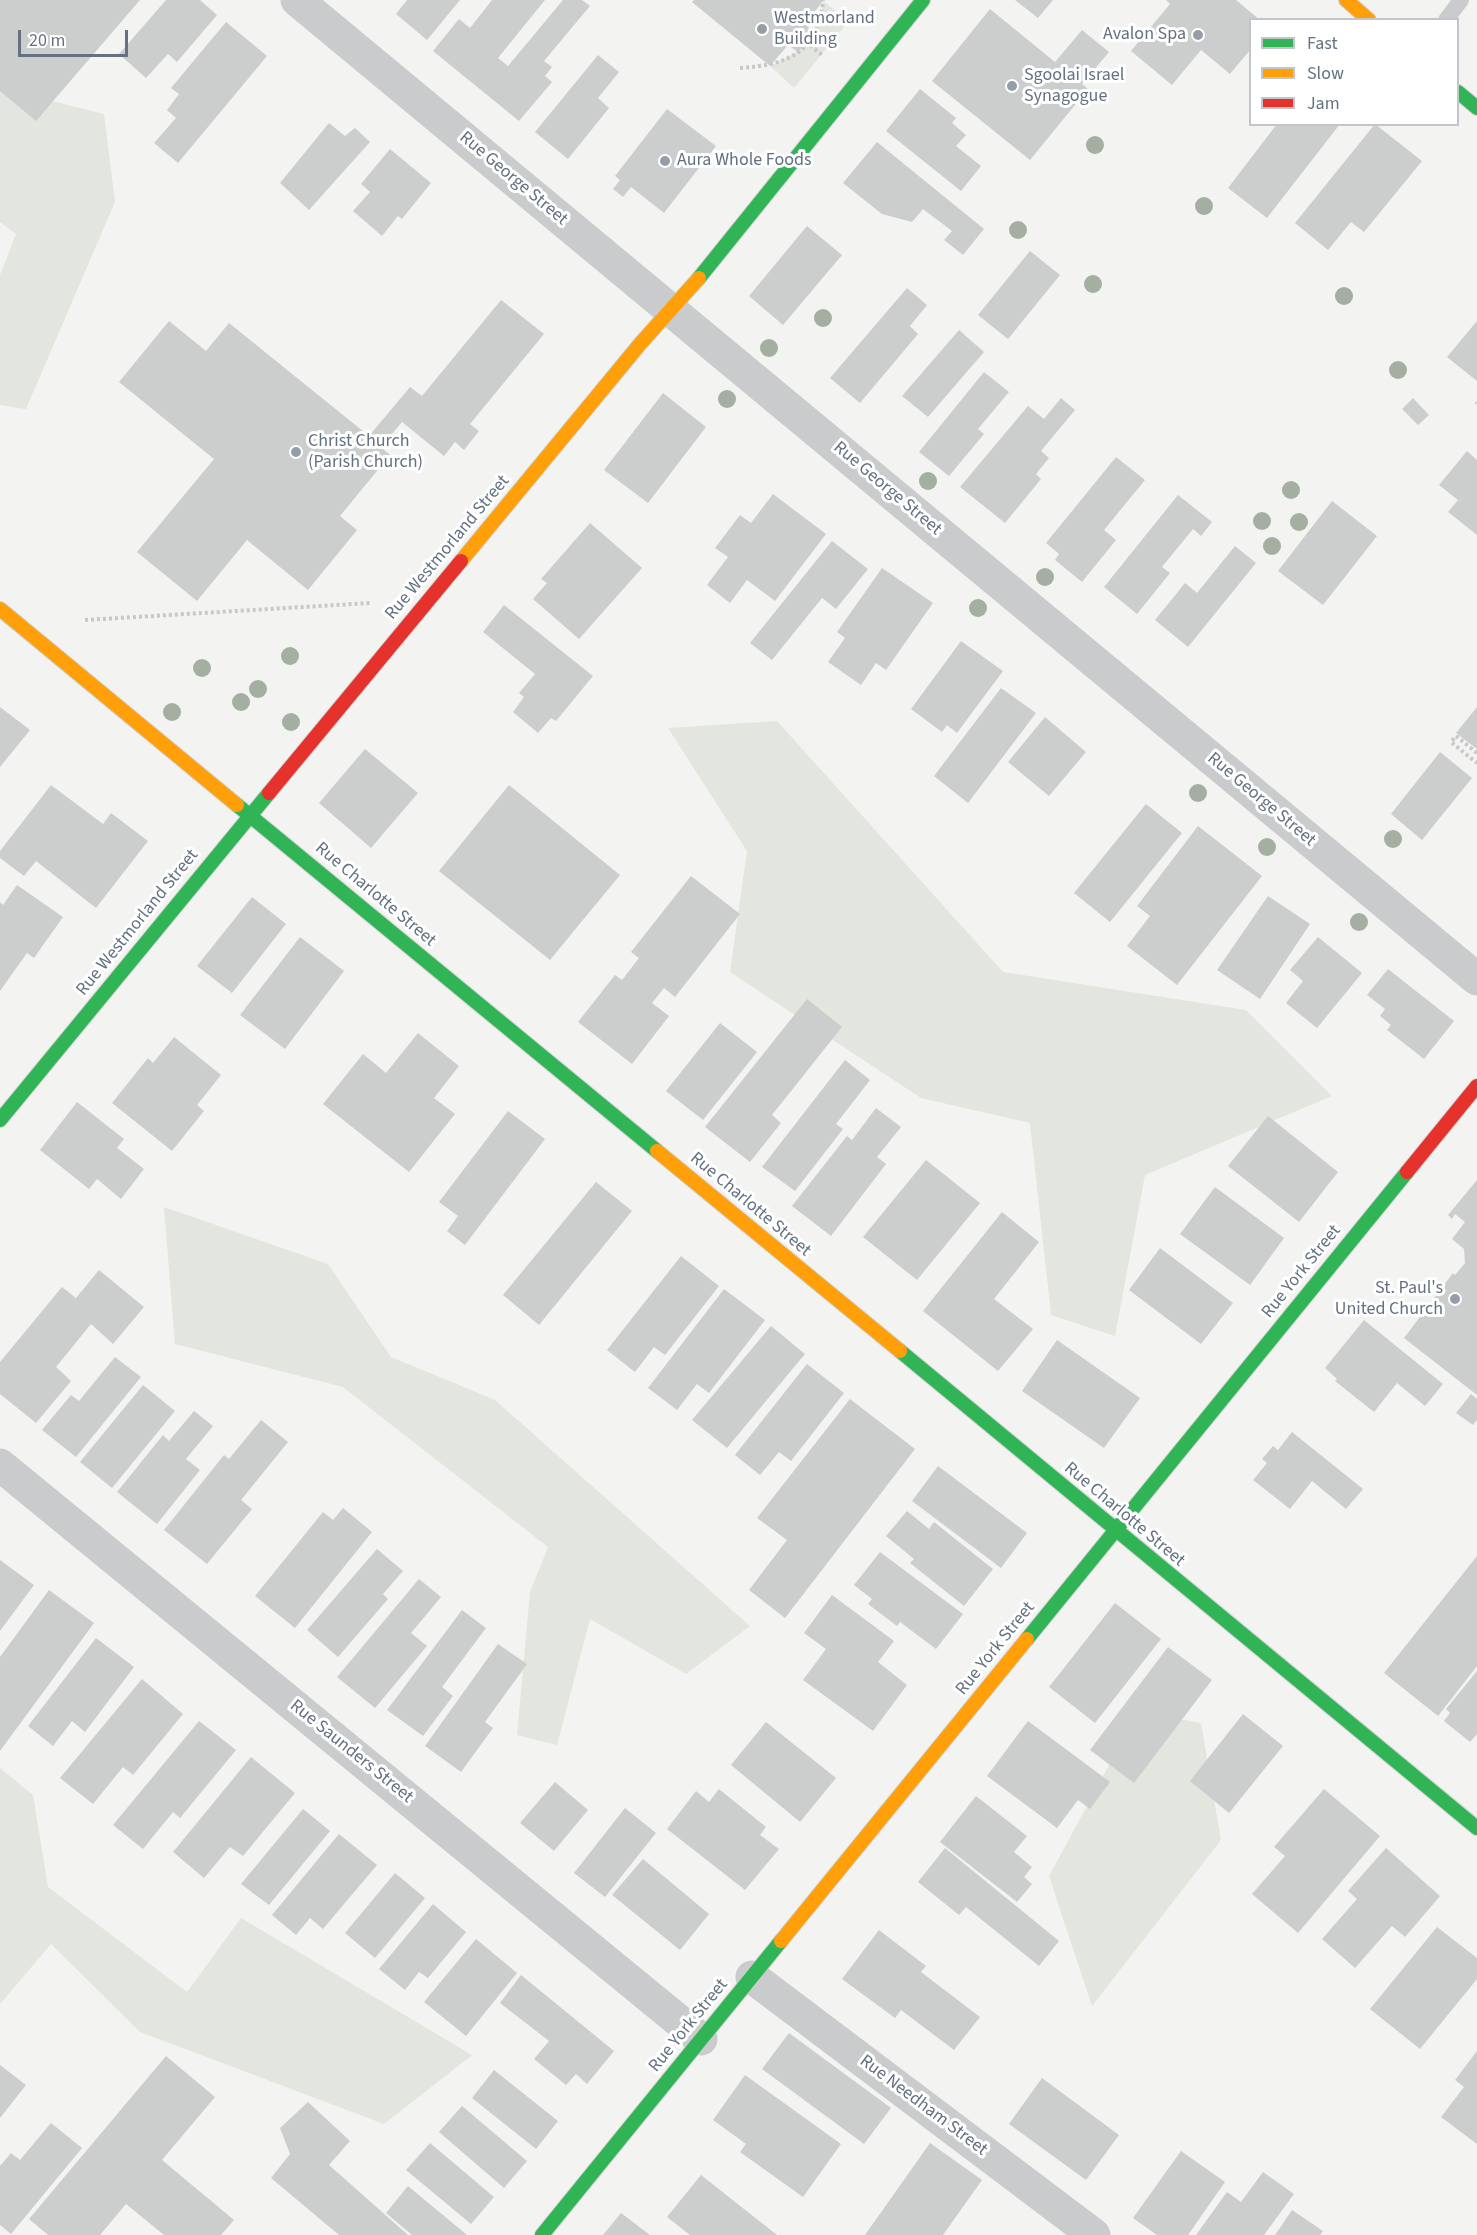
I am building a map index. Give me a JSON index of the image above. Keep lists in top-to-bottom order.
{
  "streets": {
    "street": [
      "Rue George Street",
      "Rue Westmorland Street",
      "Rue Charlotte Street",
      "Rue York Street",
      "Rue Saunders Street",
      "Rue Needham Street"
    ]
  },
  "crossings": [
    ["Rue George Street", "Rue Westmorland Street"],
    ["Rue Westmorland Street", "Rue Charlotte Street"],
    ["Rue Charlotte Street", "Rue York Street"],
    ["Rue York Street", "Rue Saunders Street"],
    ["Rue York Street", "Rue Needham Street"]
  ],
  "places": [
    "Westmorland Building",
    "Avalon Spa",
    "Sgoolai Israel Synagogue",
    "Aura Whole Foods",
    "Christ Church (Parish Church)",
    "St. Paul's United Church"
  ],
  "legend": ["Fast", "Slow", "Jam"],
  "scale_bar": "20 m"
}
